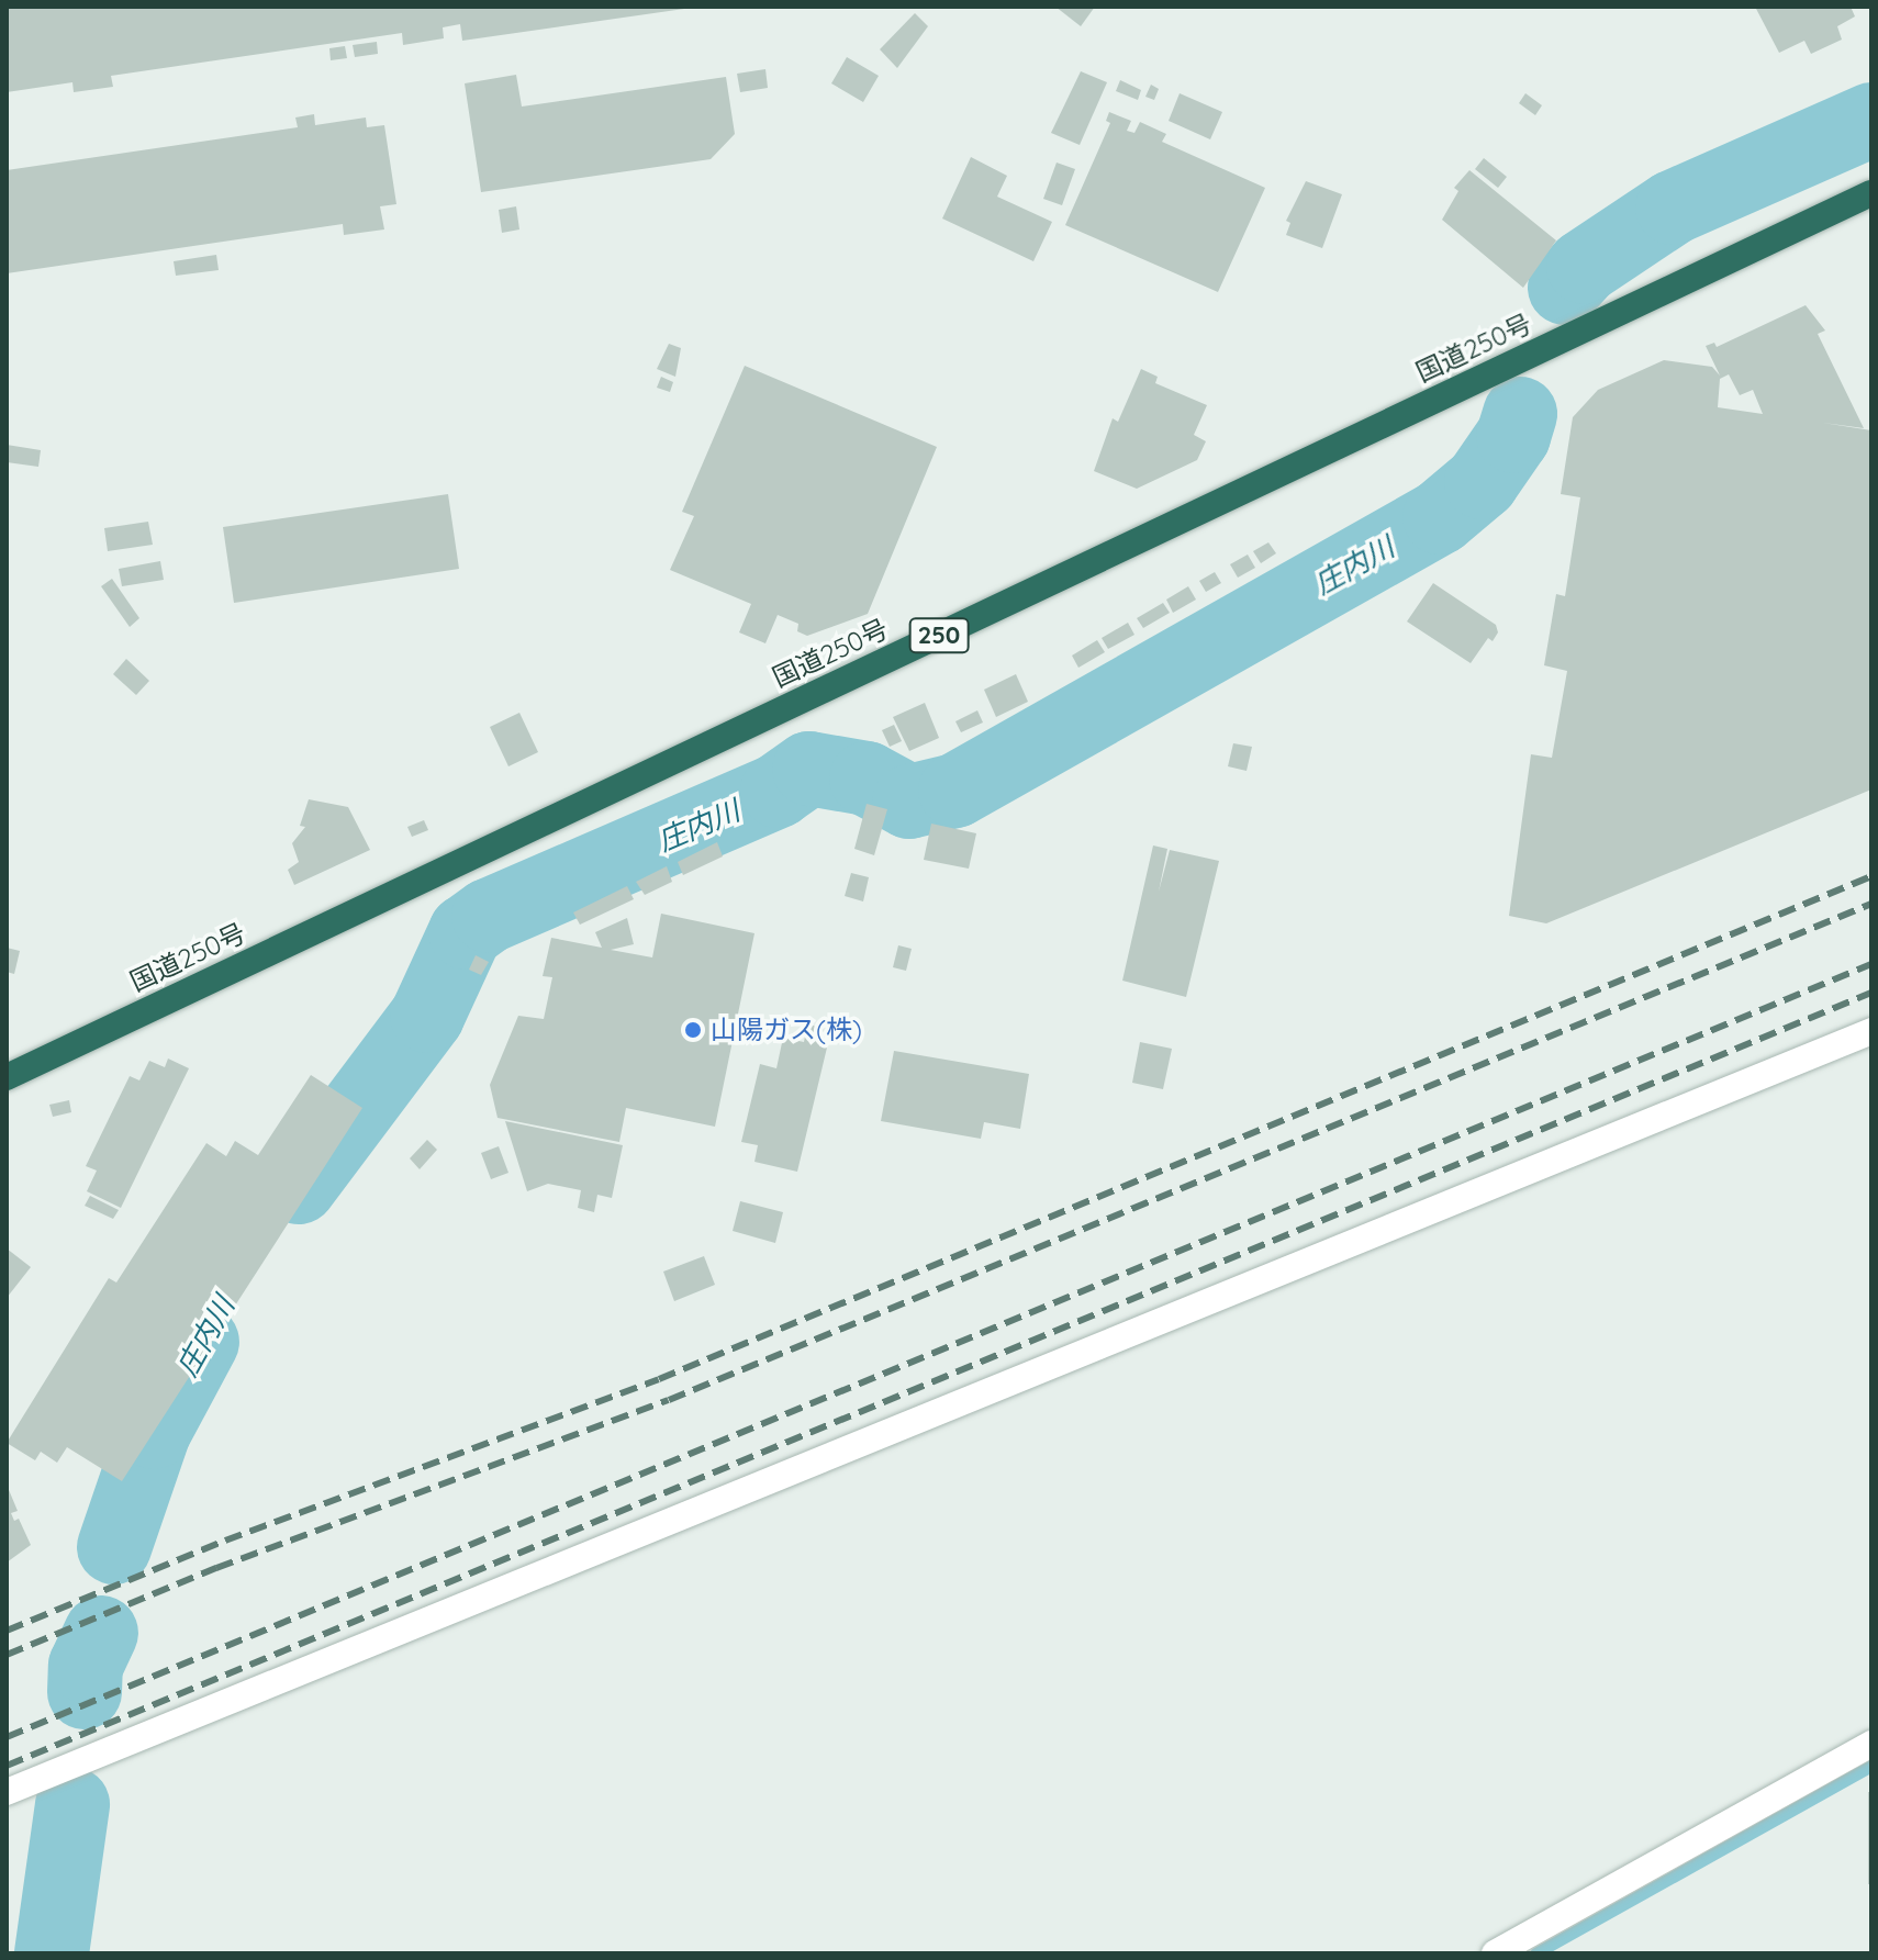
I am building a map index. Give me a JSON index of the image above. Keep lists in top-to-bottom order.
{
  "streets": {
    "highway": ["国道250号", "250"]
  },
  "water": ["庄内川"],
  "places": ["山陽ガス(株)"]
}
